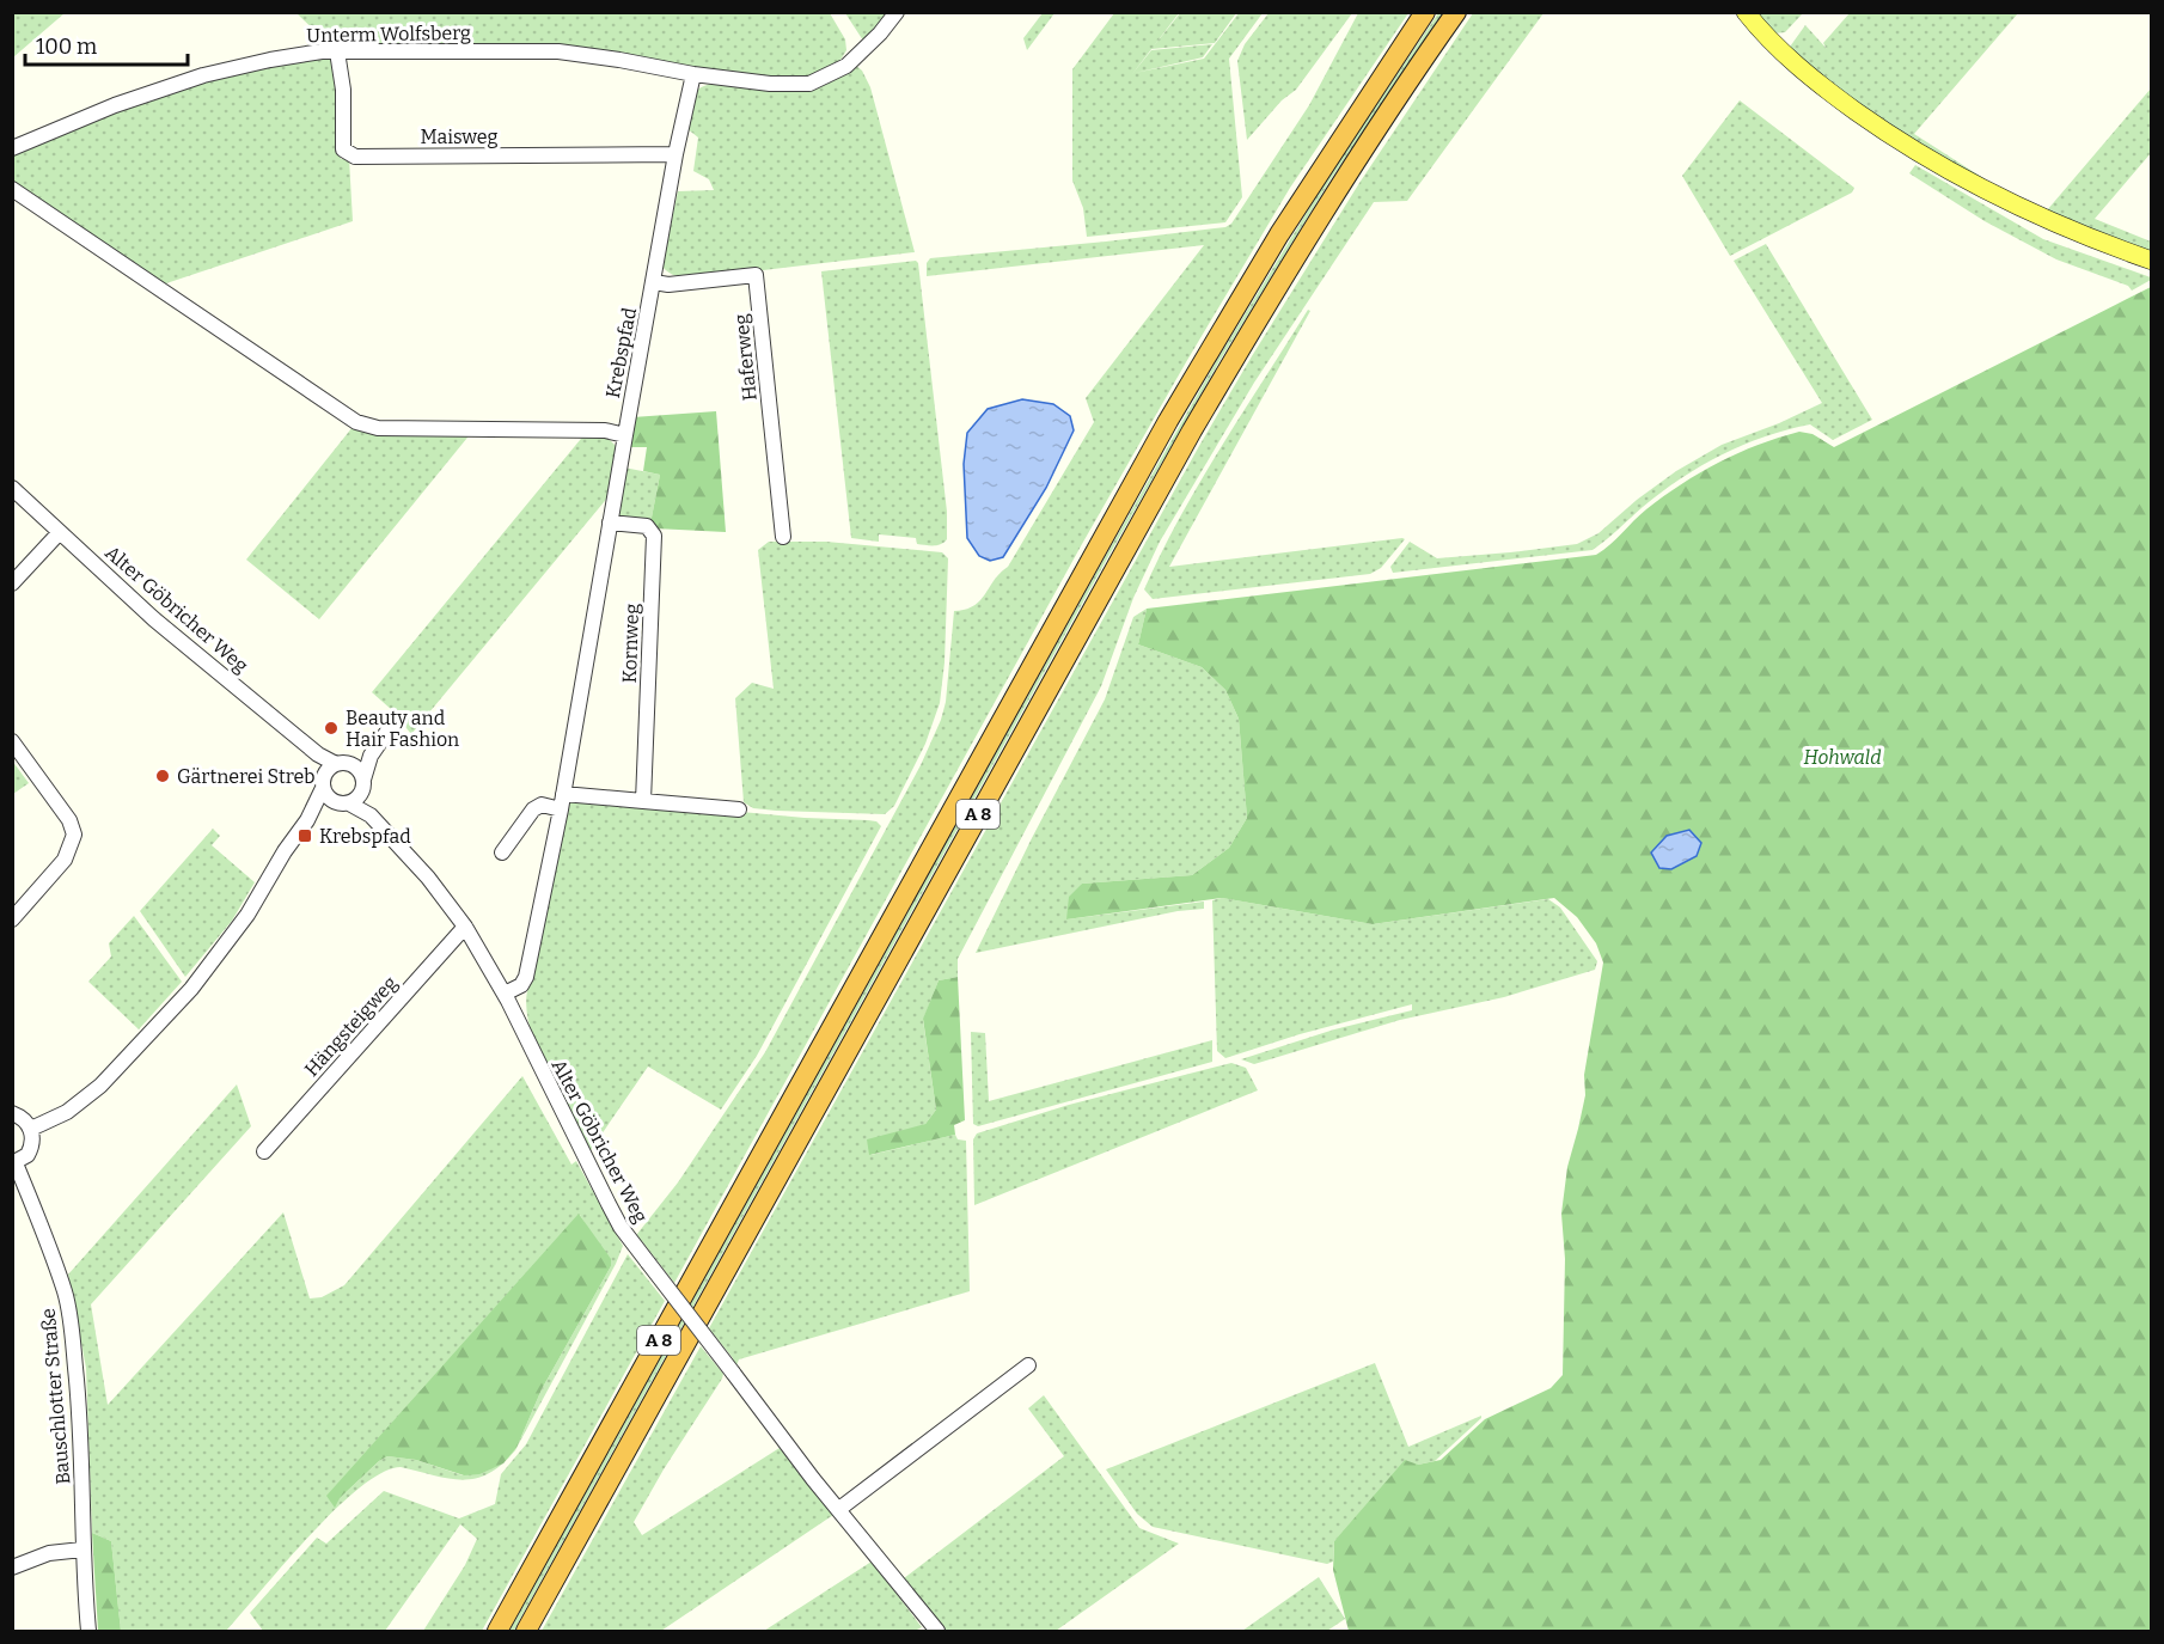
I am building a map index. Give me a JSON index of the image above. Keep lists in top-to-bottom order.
{
  "streets": {
    "highway": ["A 8"],
    "street": [
      "Unterm Wolfsberg",
      "Maisweg",
      "Krebspfad",
      "Haferweg",
      "Alter Göbricher Weg",
      "Kornweg",
      "Hängsteigweg",
      "Bauschlotter Straße"
    ]
  },
  "crossings": [
    ["Unterm Wolfsberg", "Maisweg"],
    ["Unterm Wolfsberg", "Krebspfad"],
    ["Maisweg", "Krebspfad"],
    ["Krebspfad", "Haferweg"],
    ["Krebspfad", "Alter Göbricher Weg"],
    ["Krebspfad", "Kornweg"],
    ["Alter Göbricher Weg", "Hängsteigweg"]
  ],
  "parks": ["Hohwald"],
  "places": {
    "other": ["Beauty and Hair Fashion", "Gärtnerei Streb"],
    "transit": ["Krebspfad"]
  },
  "scale_bar": "100 m"
}
